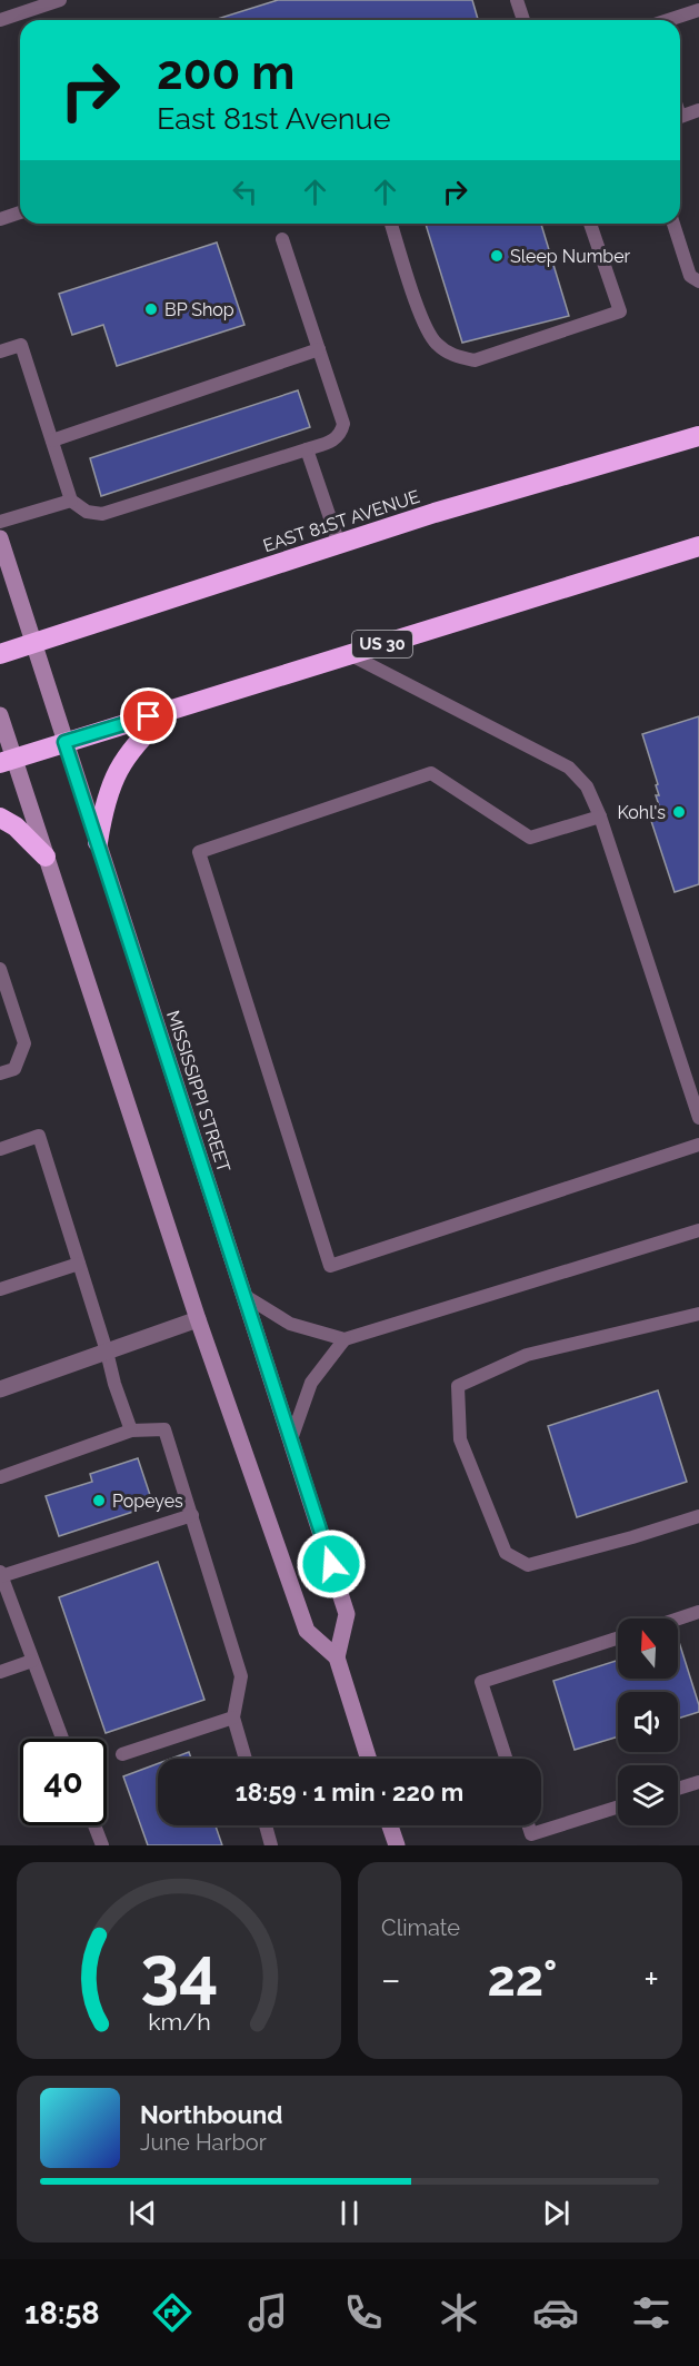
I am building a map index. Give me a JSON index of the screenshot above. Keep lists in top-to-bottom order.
{
  "streets": {
    "highway": ["EAST 81ST AVENUE", "US 30"],
    "street": ["MISSISSIPPI STREET"]
  },
  "crossings": [
    ["EAST 81ST AVENUE", "MISSISSIPPI STREET"],
    ["US 30", "MISSISSIPPI STREET"]
  ],
  "places": [
    "Sleep Number",
    "BP Shop",
    "Kohl's",
    "Popeyes"
  ],
  "north": "top",
  "page": {
    "turn": ["200 m", "East 81st Avenue"],
    "limit": "40",
    "trip": "18:59 · 1 min · 220 m",
    "tile": "Climate",
    "heat": ["−", "22°", "+"],
    "song": ["Northbound", "June Harbor"],
    "tabs": "18:58",
    "gauge": ["34", "km/h"]
  }
}
